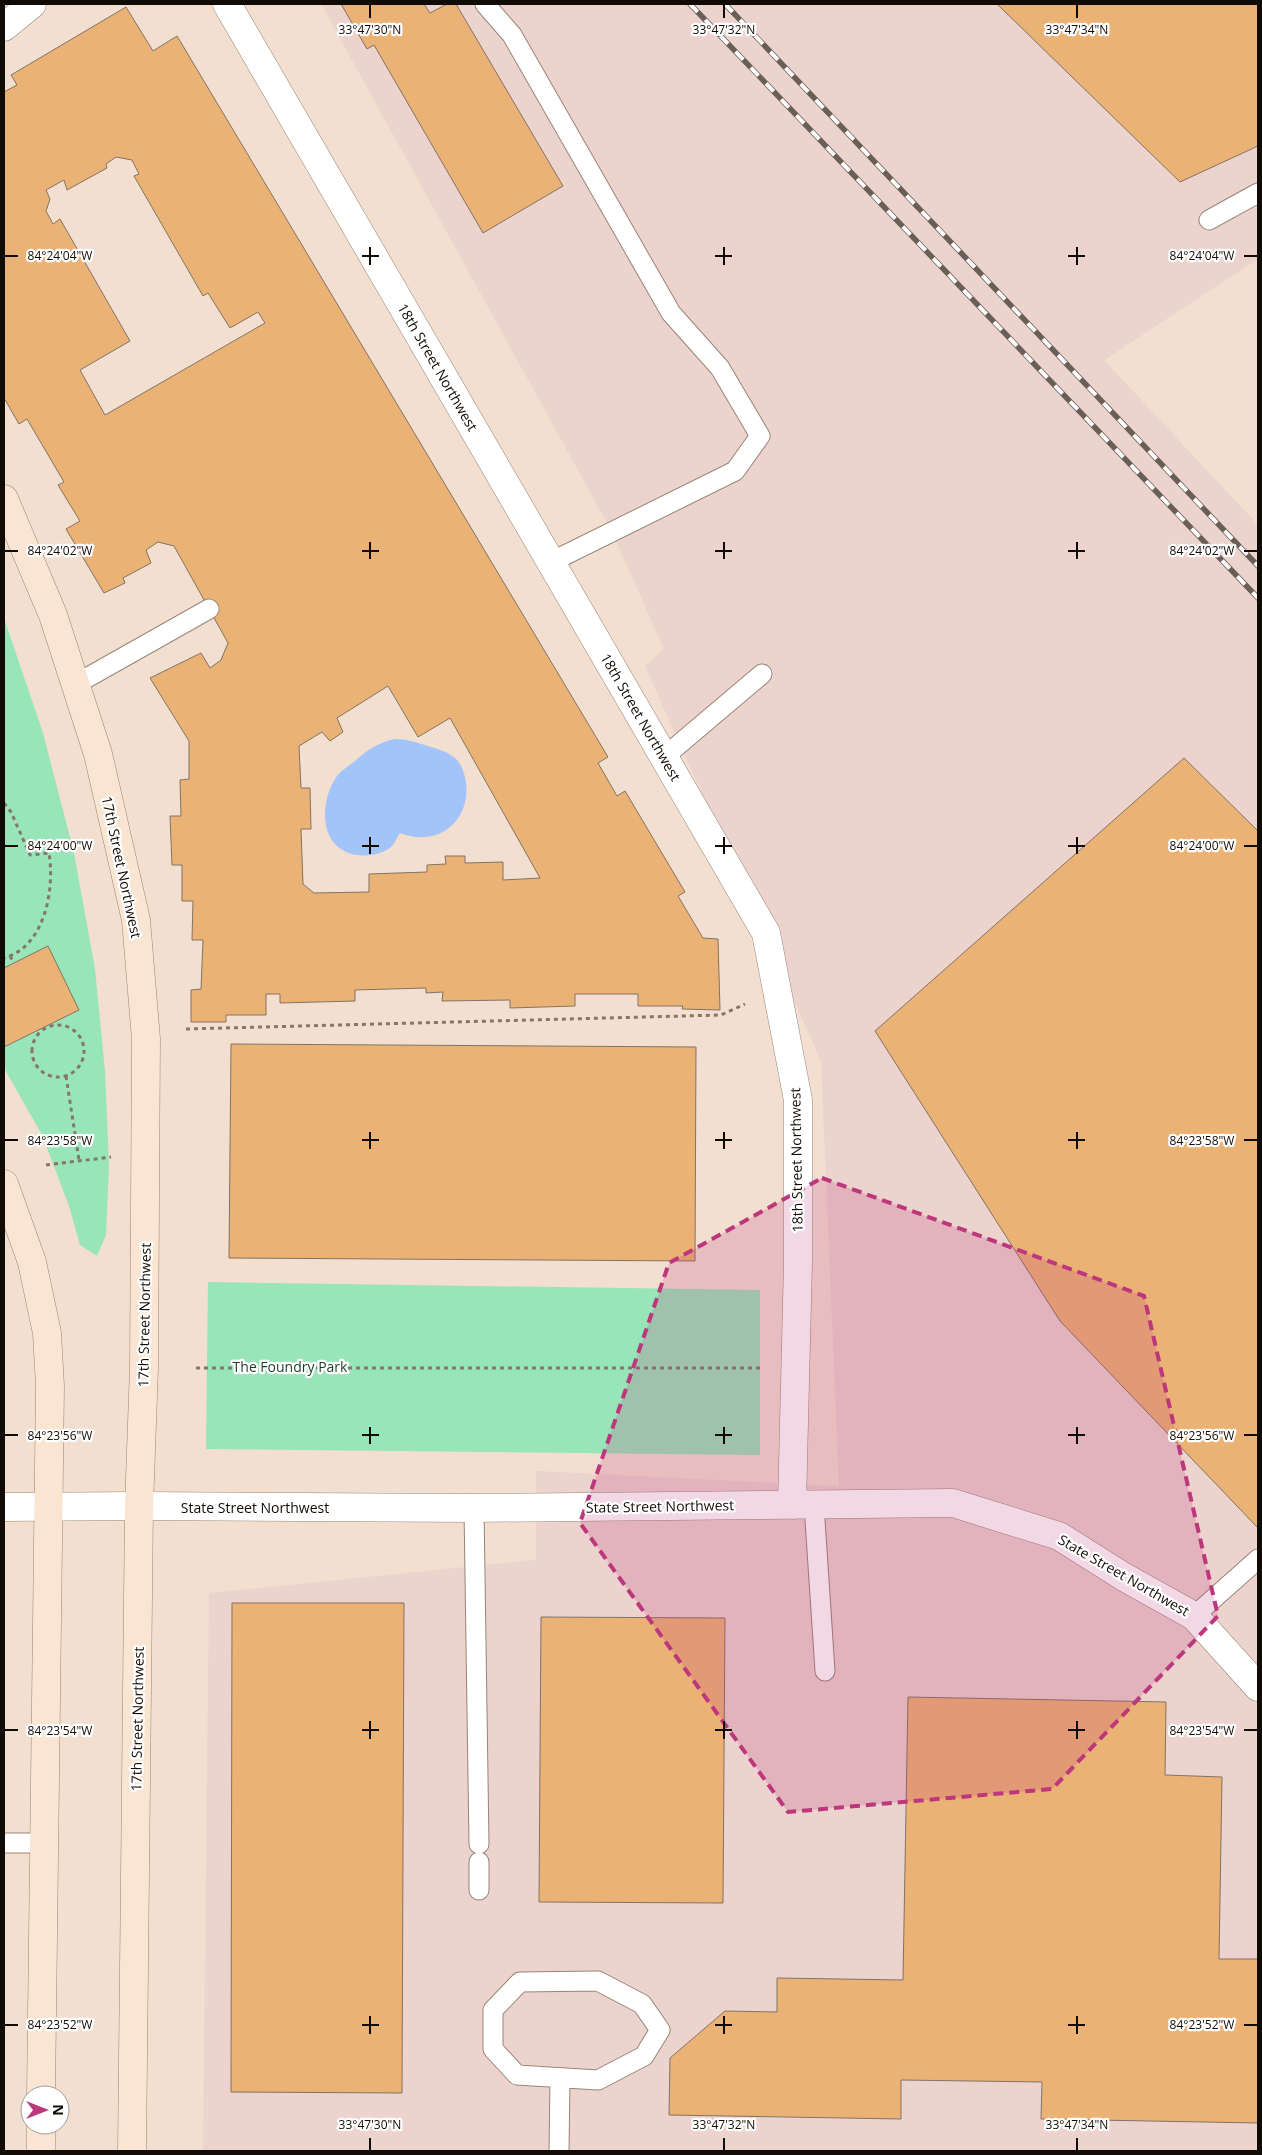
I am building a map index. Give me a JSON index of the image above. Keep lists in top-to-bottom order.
{
  "streets": {
    "main road": ["17th Street Northwest"],
    "street": ["18th Street Northwest", "State Street Northwest"]
  },
  "crossings": [
    ["18th Street Northwest", "State Street Northwest"],
    ["17th Street Northwest", "State Street Northwest"]
  ],
  "parks": ["The Foundry Park"],
  "north": "right",
  "coordinates": [
    "33°47'30\"N",
    "33°47'32\"N",
    "33°47'34\"N",
    "84°24'04\"W",
    "84°24'02\"W",
    "84°24'00\"W",
    "84°23'58\"W",
    "84°23'56\"W",
    "84°23'54\"W",
    "84°23'52\"W"
  ]
}
